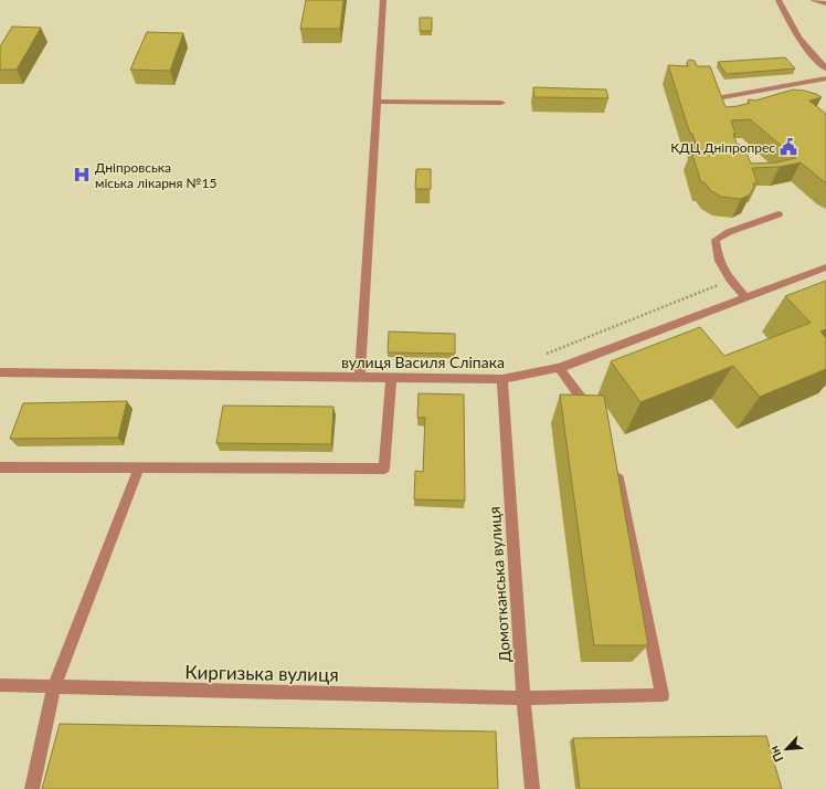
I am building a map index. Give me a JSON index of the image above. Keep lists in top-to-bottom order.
{
  "streets": {
    "street": ["вулиця Василя Сліпака", "Домотканська вулиця", "Киргизька вулиця"]
  },
  "crossings": [
    ["вулиця Василя Сліпака", "Домотканська вулиця"],
    ["Домотканська вулиця", "Киргизька вулиця"]
  ],
  "places": {
    "public building": ["КДЦ Дніпропрес"],
    "hospital": ["Дніпровська міська лікарня №15"]
  },
  "north": "bottom left"
}
